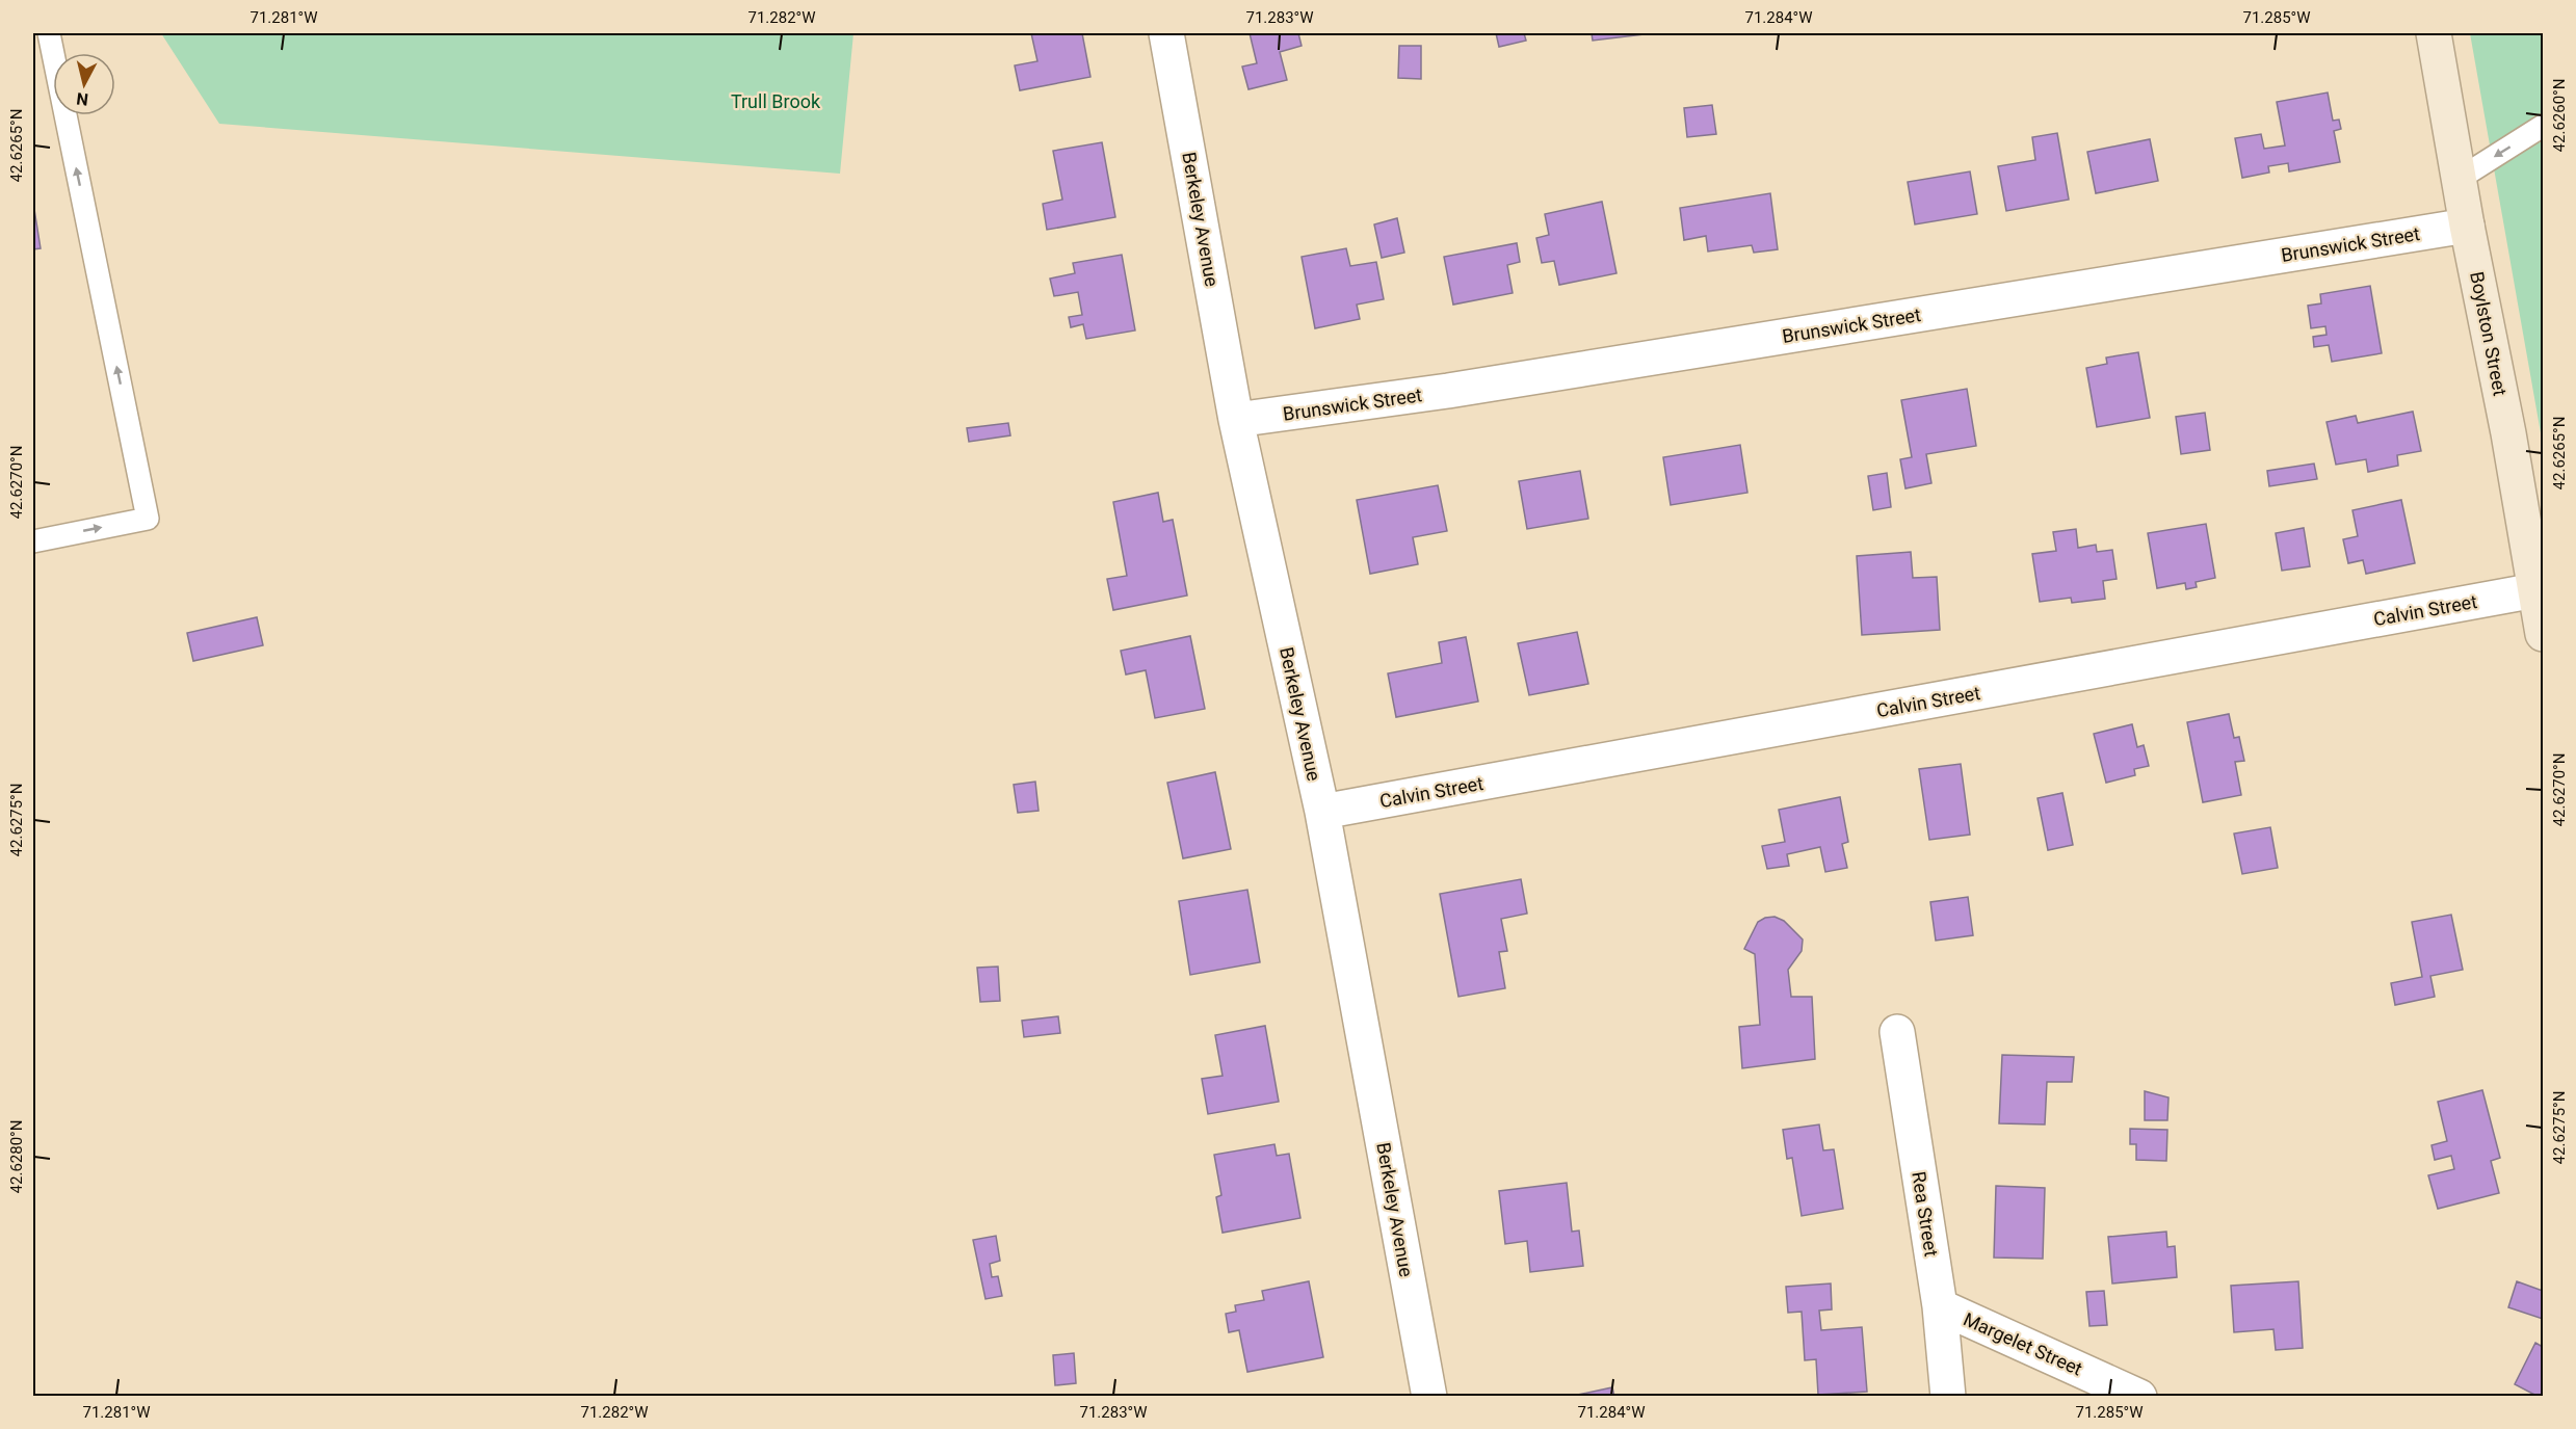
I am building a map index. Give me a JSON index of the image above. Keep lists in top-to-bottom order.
{
  "streets": {
    "main road": ["Boylston Street"],
    "street": [
      "Berkeley Avenue",
      "Brunswick Street",
      "Calvin Street",
      "Rea Street",
      "Margelet Street"
    ]
  },
  "crossings": [
    ["Berkeley Avenue", "Brunswick Street"],
    ["Berkeley Avenue", "Calvin Street"],
    ["Brunswick Street", "Boylston Street"],
    ["Boylston Street", "Calvin Street"],
    ["Rea Street", "Margelet Street"]
  ],
  "parks": ["Trull Brook"],
  "north": "bottom",
  "coordinates": [
    "71.281°W",
    "71.282°W",
    "71.283°W",
    "71.284°W",
    "71.285°W",
    "42.6260°N",
    "42.6265°N",
    "42.6270°N",
    "42.6275°N",
    "42.6280°N"
  ]
}
